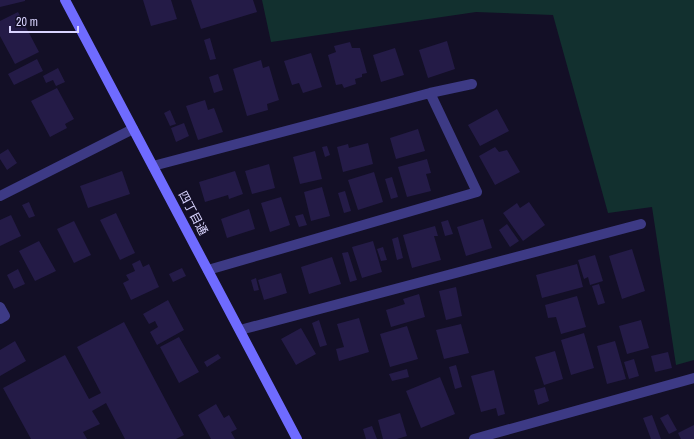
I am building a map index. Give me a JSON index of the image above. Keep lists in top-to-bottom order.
{
  "streets": {
    "street": ["四丁目通"]
  },
  "scale_bar": "20 m"
}
